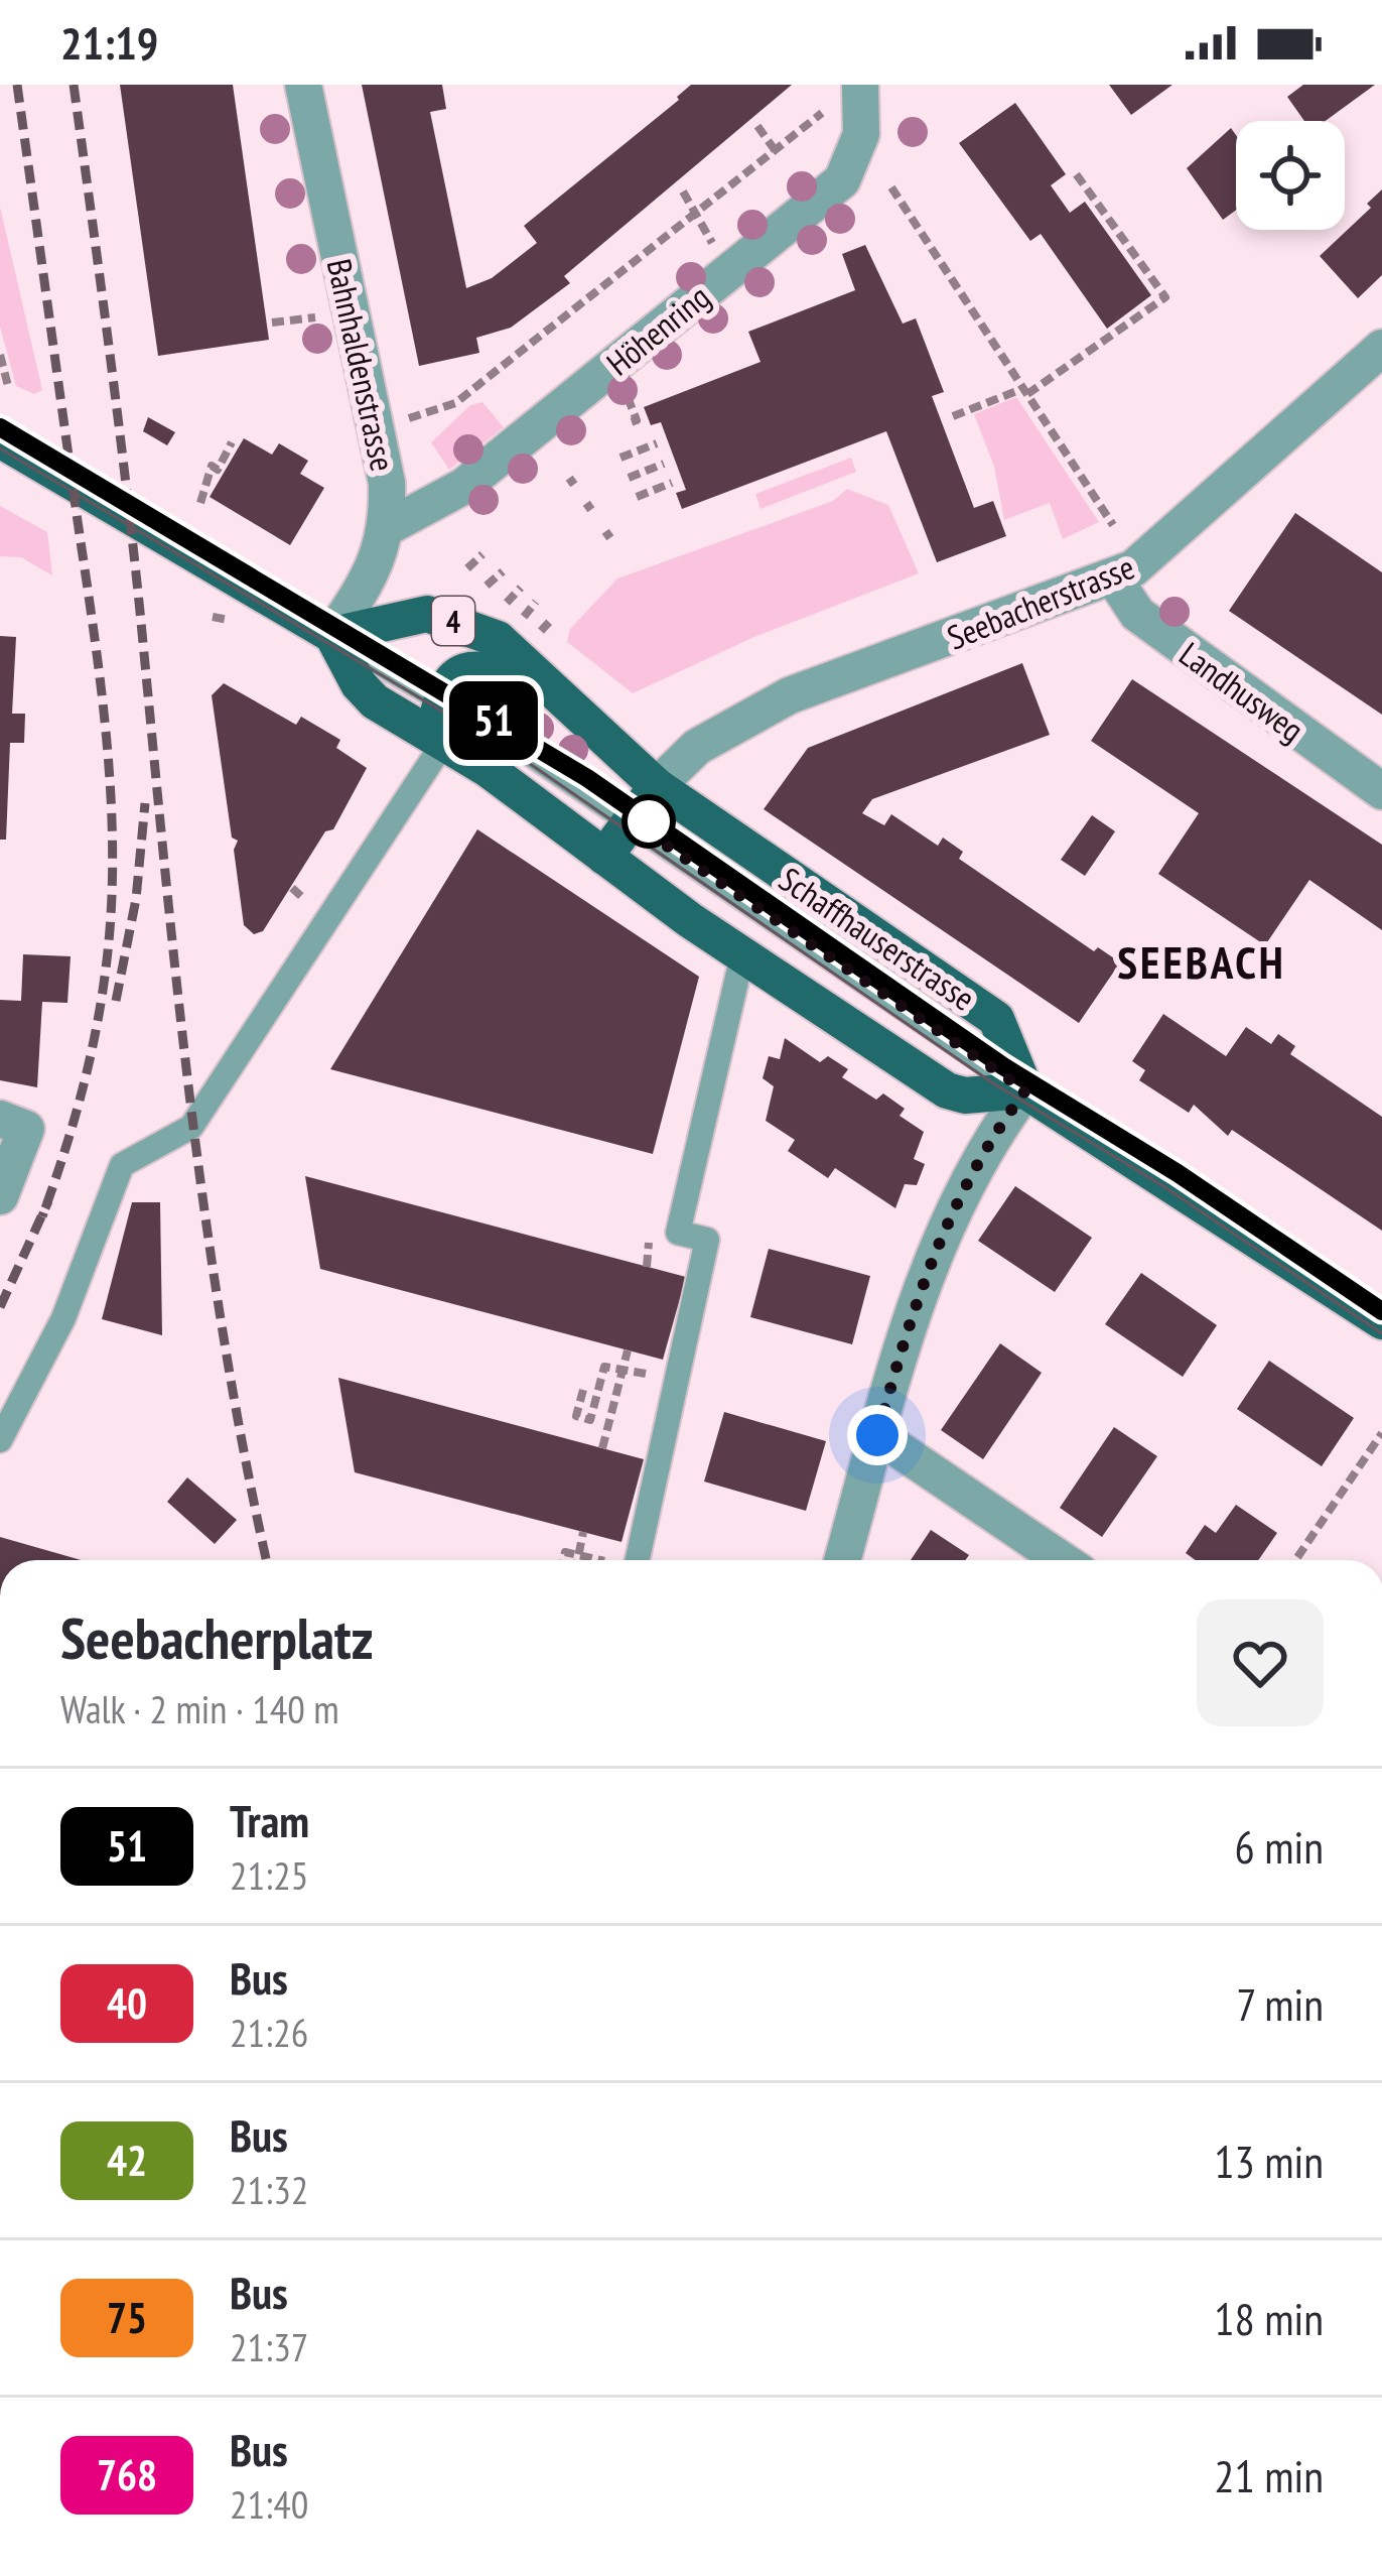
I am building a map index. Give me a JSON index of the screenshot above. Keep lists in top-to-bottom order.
{
  "streets": {
    "main road": ["4", "Schaffhauserstrasse"],
    "street": [
      "Höhenring",
      "Bahnhaldenstrasse",
      "Seebacherstrasse",
      "Landhusweg"
    ]
  },
  "crossings": [
    ["Höhenring", "Bahnhaldenstrasse"],
    ["Bahnhaldenstrasse", "Schaffhauserstrasse"],
    ["Seebacherstrasse", "Landhusweg"],
    ["Seebacherstrasse", "Schaffhauserstrasse"]
  ],
  "districts": ["SEEBACH"],
  "lines": ["tram line 51"],
  "page": {
    "status": "21:19",
    "on_map": "51",
    "heading": ["Seebacherplatz", "Walk · 2 min · 140 m"],
    "list": [
      {
        "mark": "51",
        "name": "Tram",
        "note": "21:25",
        "value": "6 min"
      },
      {
        "mark": "40",
        "name": "Bus",
        "note": "21:26",
        "value": "7 min"
      },
      {
        "mark": "42",
        "name": "Bus",
        "note": "21:32",
        "value": "13 min"
      },
      {
        "mark": "75",
        "name": "Bus",
        "note": "21:37",
        "value": "18 min"
      },
      {
        "mark": "768",
        "name": "Bus",
        "note": "21:40",
        "value": "21 min"
      }
    ]
  }
}
